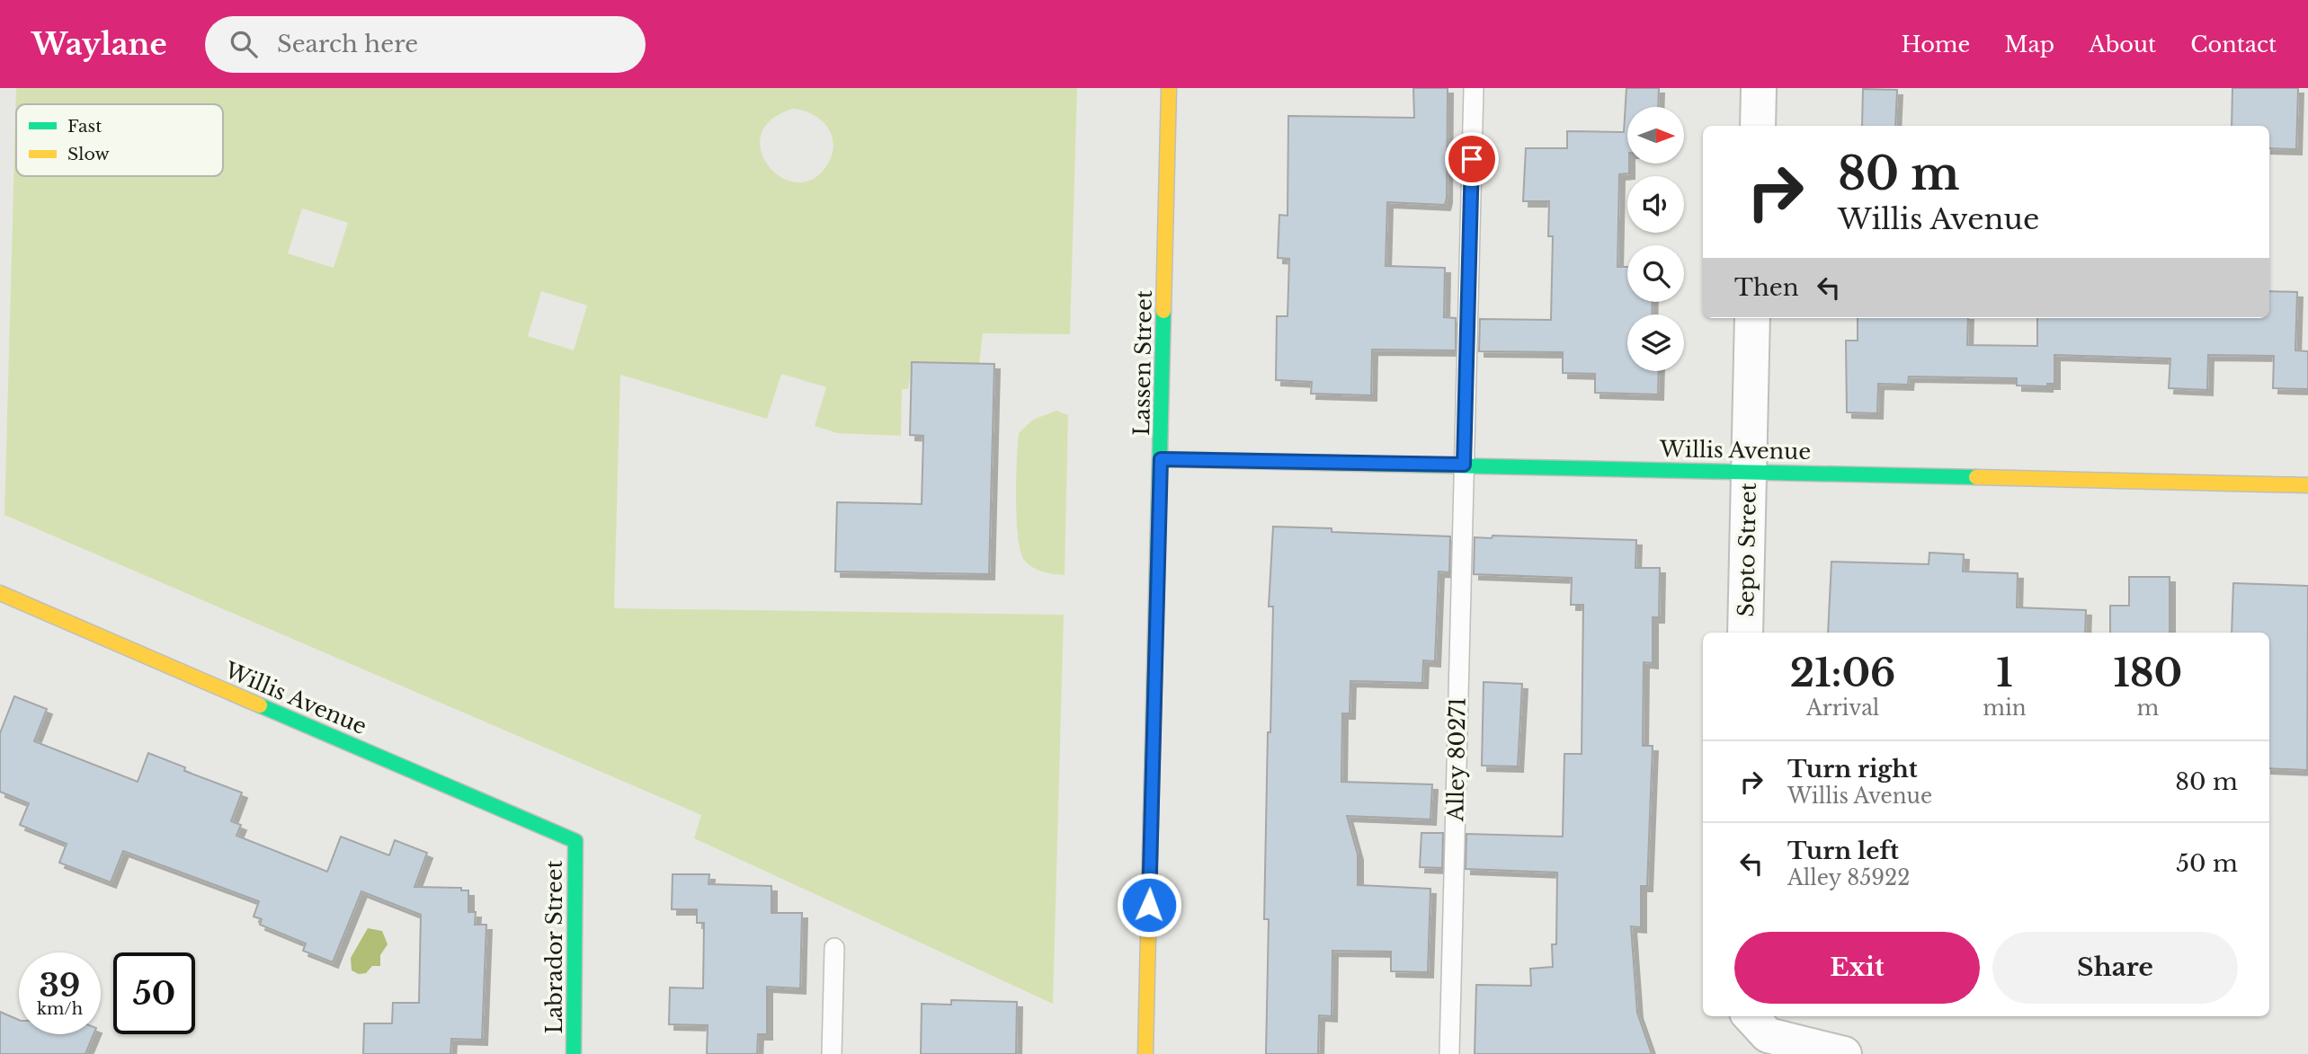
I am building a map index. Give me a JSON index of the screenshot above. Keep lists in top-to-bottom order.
{
  "streets": {
    "street": [
      "Lassen Street",
      "Willis Avenue",
      "Septo Street",
      "Labrador Street"
    ],
    "lane": ["Alley 80271"]
  },
  "crossings": [
    ["Lassen Street", "Willis Avenue"],
    ["Willis Avenue", "Septo Street"],
    ["Willis Avenue", "Alley 80271"],
    ["Willis Avenue", "Labrador Street"]
  ],
  "legend": ["Fast", "Slow"],
  "north": "right",
  "page": {
    "header": "Waylane",
    "search": "Search here",
    "nav": [
      "Home",
      "Map",
      "About",
      "Contact"
    ],
    "turn": ["80 m", "Willis Avenue"],
    "then": "Then",
    "eta": [
      "21:06",
      "Arrival",
      "1",
      "min",
      "180",
      "m"
    ],
    "list": [
      {
        "name": "Turn right",
        "note": "Willis Avenue",
        "value": "80 m"
      },
      {
        "name": "Turn left",
        "note": "Alley 85922",
        "value": "50 m"
      }
    ],
    "buttons": ["Exit", "Share"],
    "speed": "39 km/h",
    "limit": "50"
  }
}
